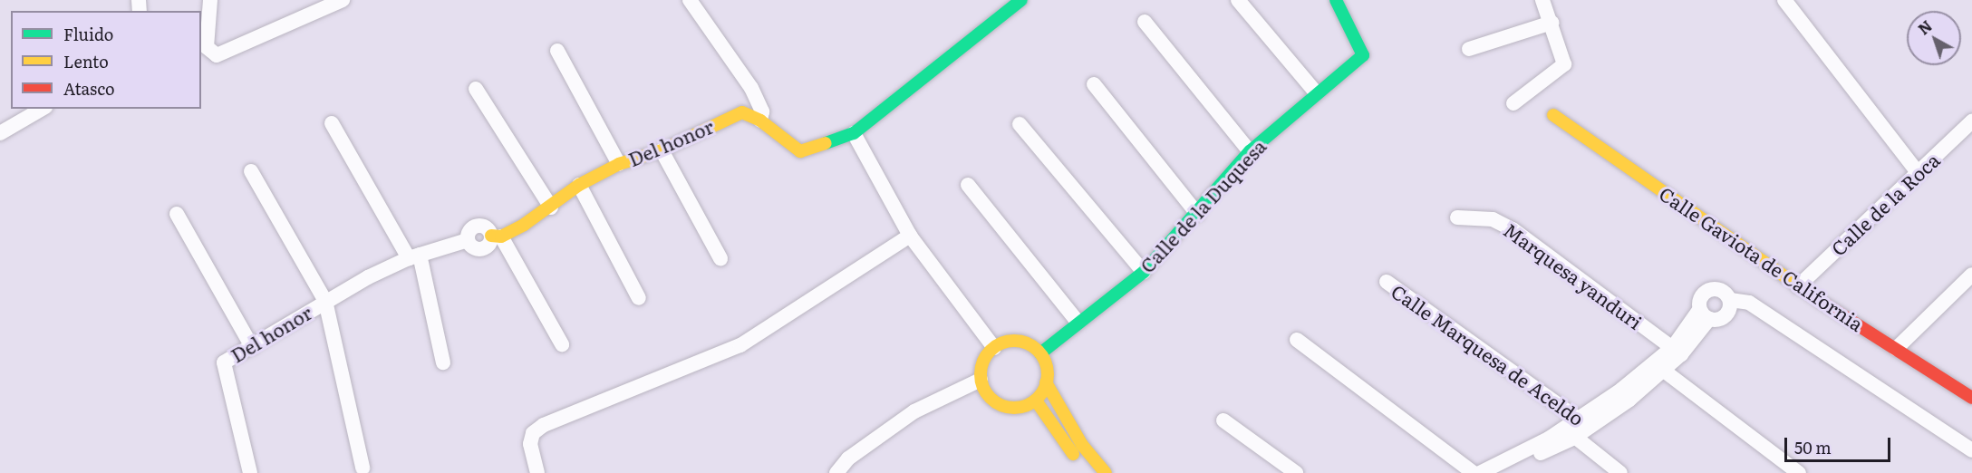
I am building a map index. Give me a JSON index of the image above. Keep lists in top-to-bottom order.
{
  "streets": {
    "street": [
      "Del honor",
      "Calle de la Roca",
      "Calle de la Duquesa",
      "Calle Gaviota de California",
      "Marquesa yanduri",
      "Calle Marquesa de Aceldo"
    ]
  },
  "crossings": [
    ["Calle de la Roca", "Calle Gaviota de California"]
  ],
  "legend": ["Fluido", "Lento", "Atasco"],
  "scale_bar": "50 m",
  "north": "top left"
}
